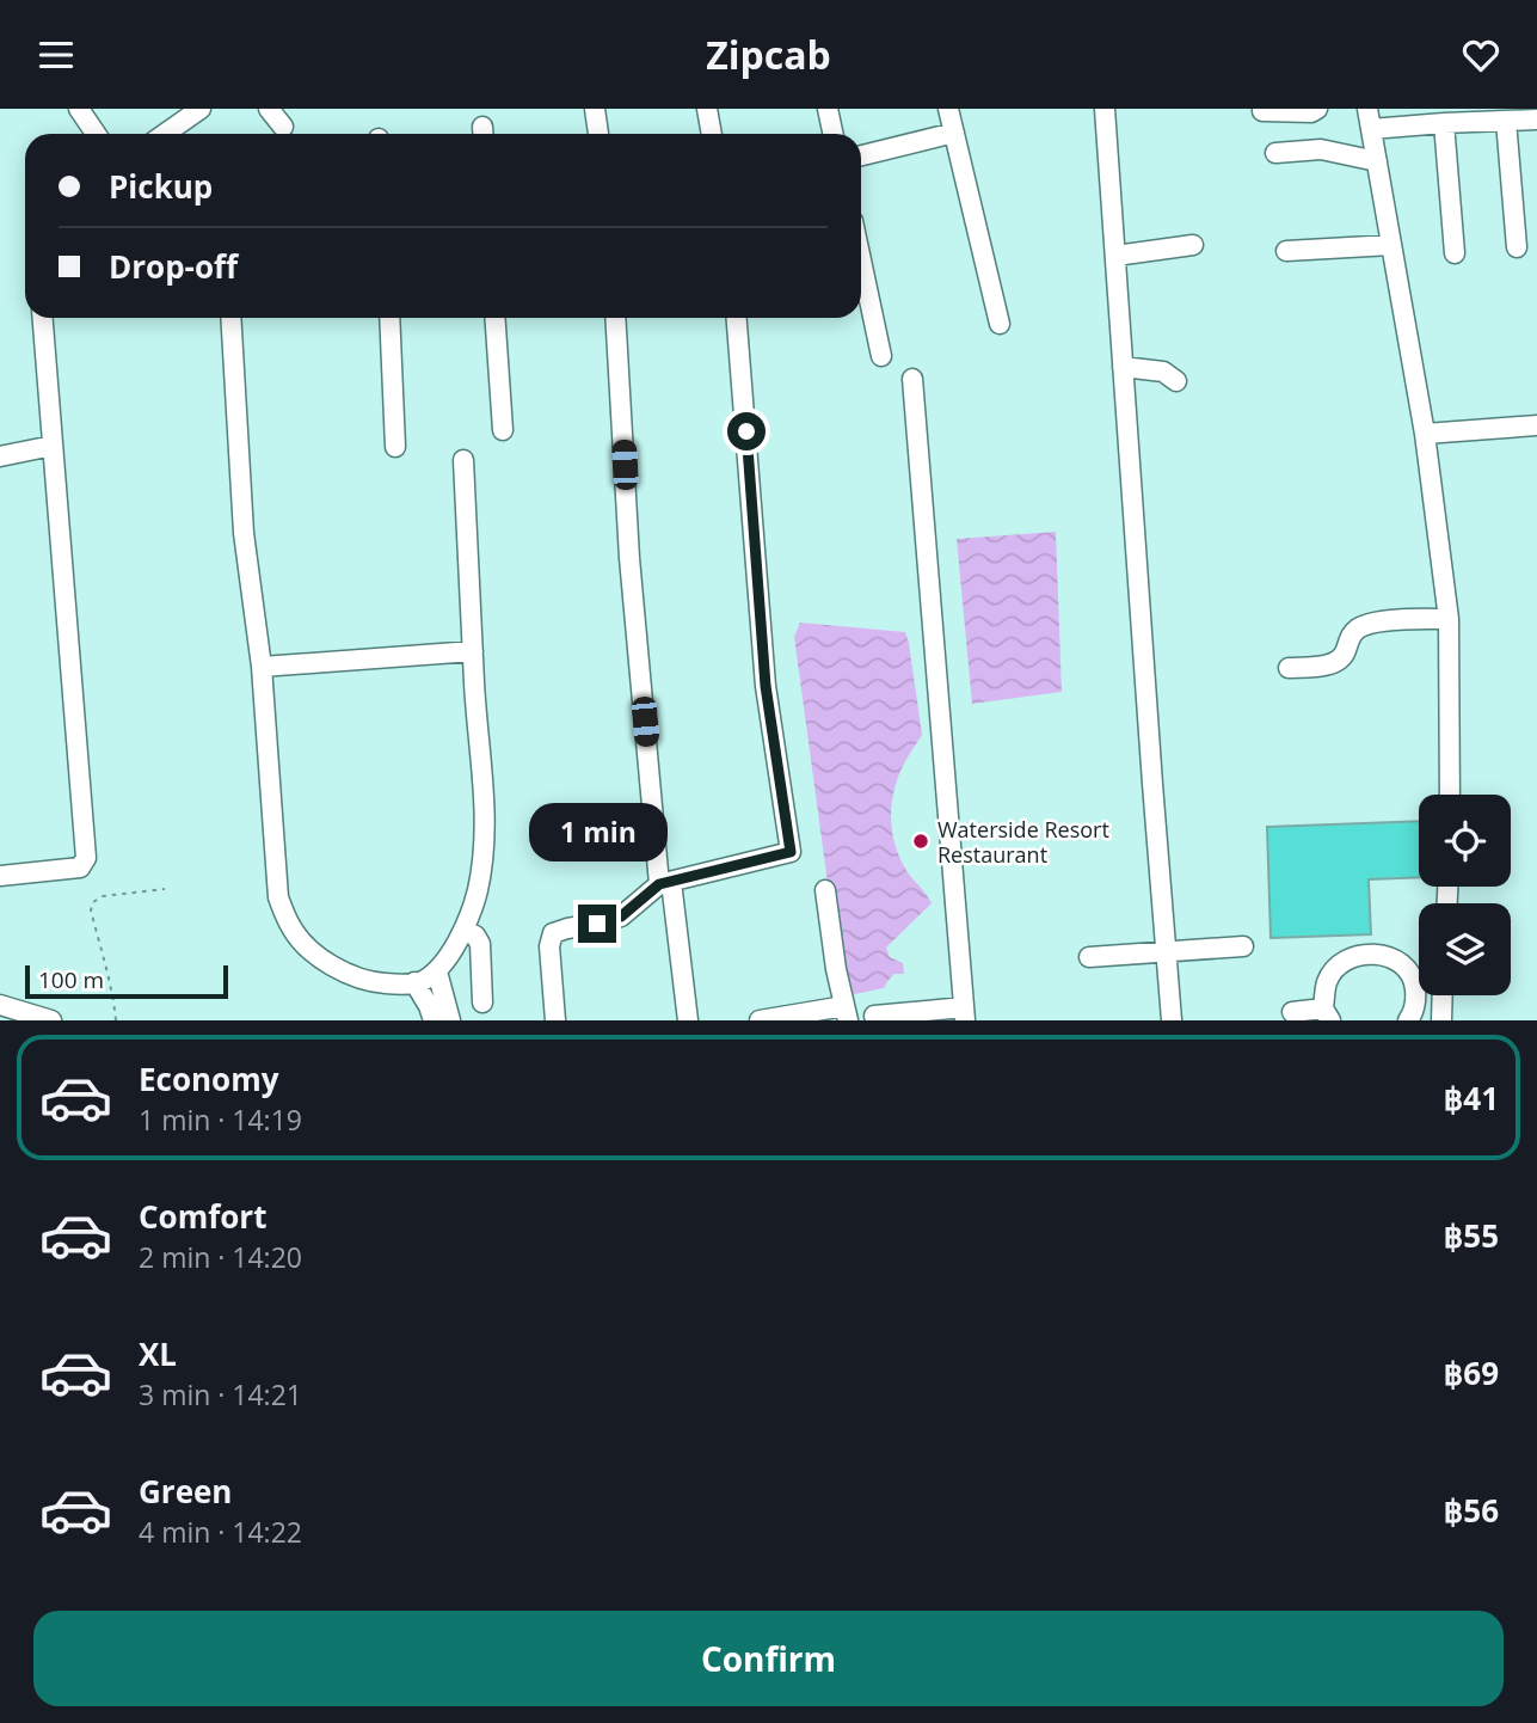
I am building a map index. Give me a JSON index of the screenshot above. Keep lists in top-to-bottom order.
{
  "places": ["Waterside Resort Restaurant"],
  "scale_bar": "100 m",
  "page": {
    "header": "Zipcab",
    "banner": ["Pickup", "Drop-off"],
    "bubble": "1 min",
    "scale": "100 m",
    "list": [
      {
        "name": "Economy",
        "note": "1 min · 14:19",
        "value": "฿41"
      },
      {
        "name": "Comfort",
        "note": "2 min · 14:20",
        "value": "฿55"
      },
      {
        "name": "XL",
        "note": "3 min · 14:21",
        "value": "฿69"
      },
      {
        "name": "Green",
        "note": "4 min · 14:22",
        "value": "฿56"
      }
    ],
    "buttons": "Confirm"
  }
}
